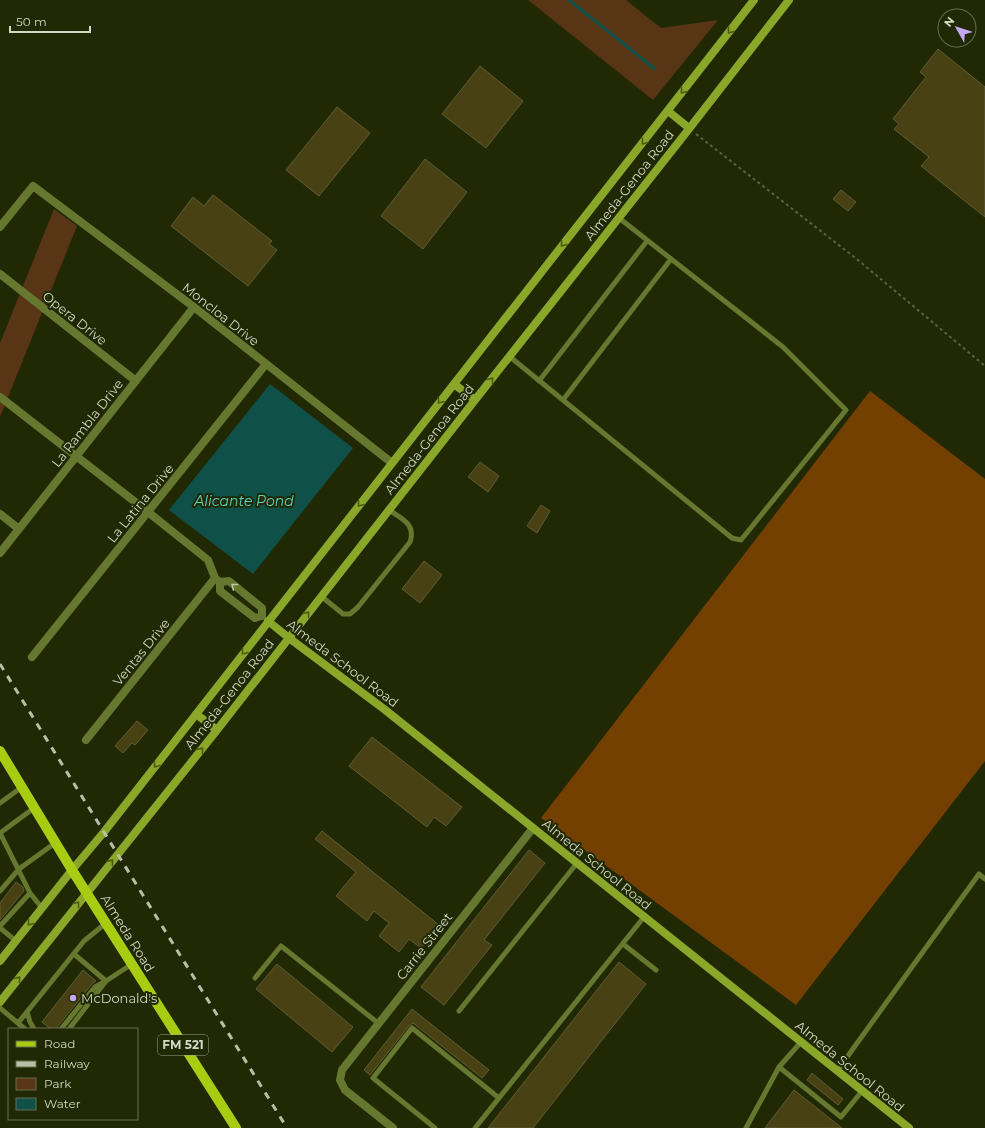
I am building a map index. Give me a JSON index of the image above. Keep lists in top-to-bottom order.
{
  "streets": {
    "main road": [
      "Almeda-Genoa Road",
      "Almeda School Road",
      "Almeda Road",
      "FM 521"
    ],
    "street": [
      "Moncloa Drive",
      "Opera Drive",
      "La Rambla Drive",
      "La Latina Drive",
      "Ventas Drive",
      "Carrie Street"
    ]
  },
  "crossings": [
    ["Almeda-Genoa Road", "Moncloa Drive"],
    ["Almeda-Genoa Road", "Almeda School Road"],
    ["Almeda-Genoa Road", "Almeda Road"],
    ["Moncloa Drive", "La Rambla Drive"],
    ["Moncloa Drive", "La Latina Drive"],
    ["Opera Drive", "La Rambla Drive"],
    ["Almeda School Road", "Carrie Street"]
  ],
  "water": ["Alicante Pond"],
  "places": ["McDonald's"],
  "legend": [
    "Road",
    "Railway",
    "Park",
    "Water"
  ],
  "scale_bar": "50 m",
  "north": "top left"
}
